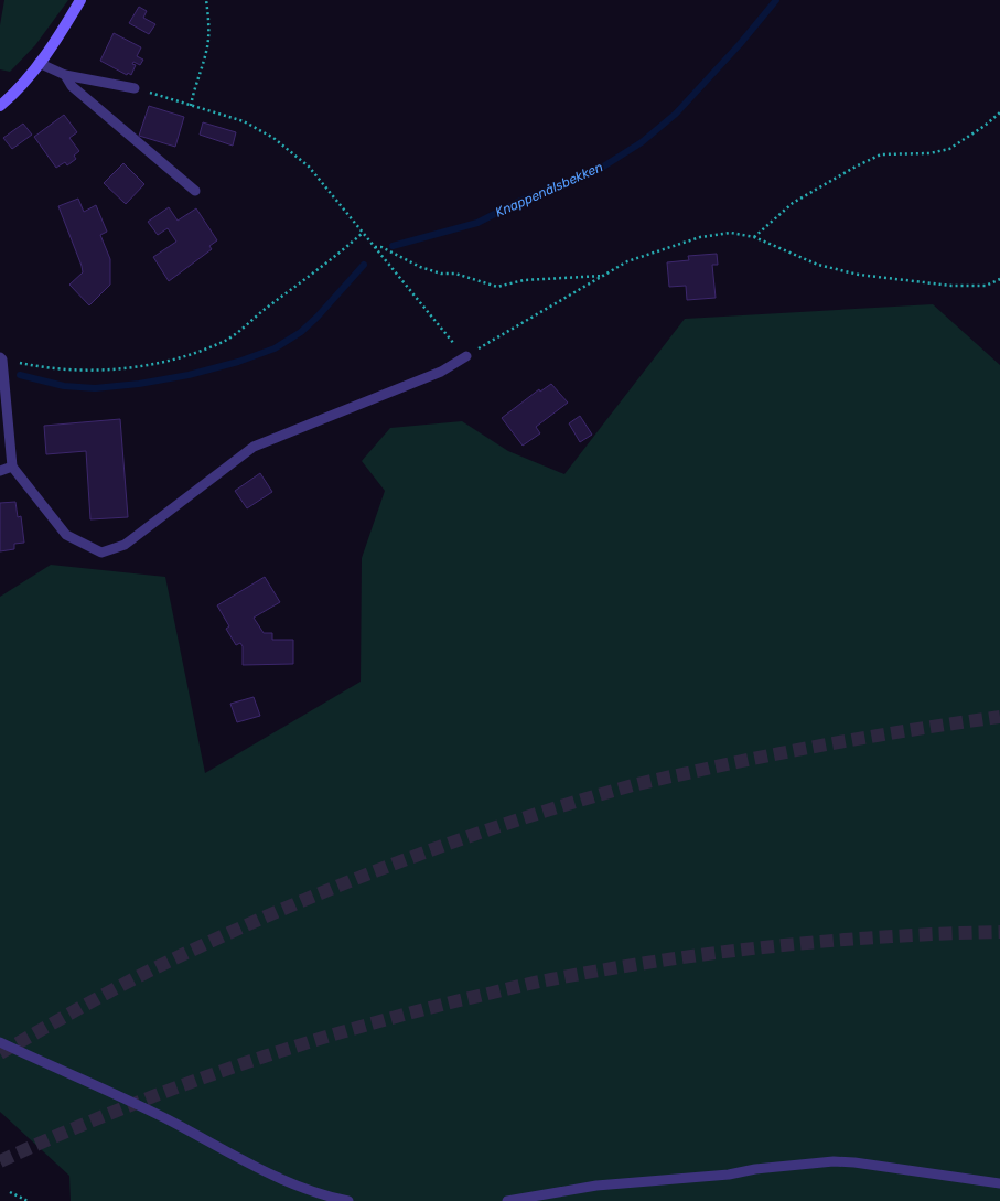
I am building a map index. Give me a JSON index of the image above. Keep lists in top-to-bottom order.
{
  "water": ["Knappenålsbekken"]
}
